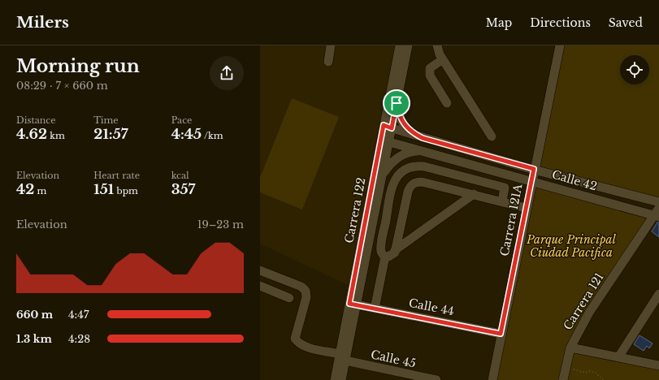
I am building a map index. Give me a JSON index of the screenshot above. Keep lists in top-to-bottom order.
{
  "streets": {
    "street": [
      "Calle 42",
      "Carrera 122",
      "Carrera 121A",
      "Carrera 121",
      "Calle 44",
      "Calle 45"
    ]
  },
  "crossings": [
    ["Calle 42", "Carrera 122"],
    ["Calle 42", "Carrera 121A"],
    ["Calle 42", "Carrera 121"],
    ["Carrera 122", "Calle 44"],
    ["Carrera 122", "Calle 45"],
    ["Carrera 121A", "Calle 44"]
  ],
  "parks": ["Parque Principal Ciudad Pacifica"],
  "page": {
    "header": "Milers",
    "nav": ["Map", "Directions", "Saved"],
    "heading": ["Morning run", "08:29 · 7 × 660 m"],
    "stats": [
      ["Distance", "4.62 km"],
      ["Time", "21:57"],
      ["Pace", "4:45 /km"],
      ["Elevation", "42 m"],
      ["Heart rate", "151 bpm"],
      ["kcal", "357"]
    ],
    "chart": ["Elevation", "19–23 m"],
    "list": [
      {
        "name": "660 m",
        "note": "4:47"
      },
      {
        "name": "1.3 km",
        "note": "4:28"
      }
    ]
  }
}
